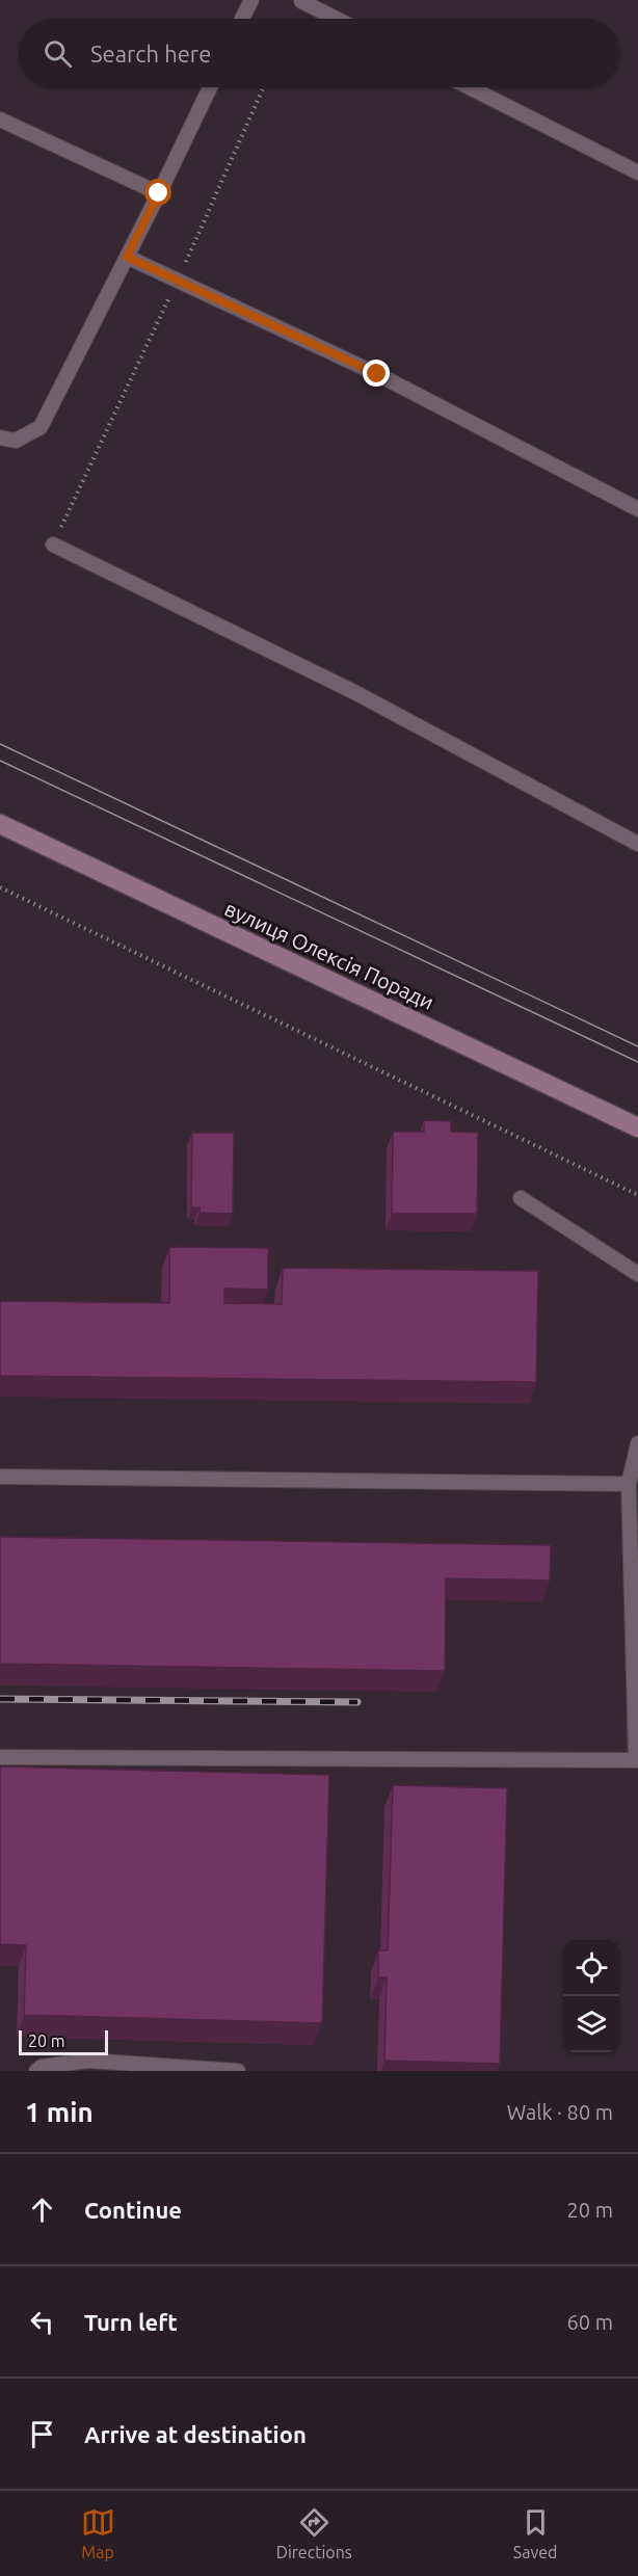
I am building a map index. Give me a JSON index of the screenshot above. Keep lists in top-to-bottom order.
{
  "streets": {
    "main road": ["вулиця Олексія Поради"]
  },
  "scale_bar": "20 m",
  "page": {
    "search": "Search here",
    "scale": "20 m",
    "heading": ["1 min", "Walk · 80 m"],
    "list": [
      ["Continue", "20 m"],
      ["Turn left", "60 m"],
      "Arrive at destination"
    ],
    "nav": ["Map", "Directions", "Saved"]
  }
}
